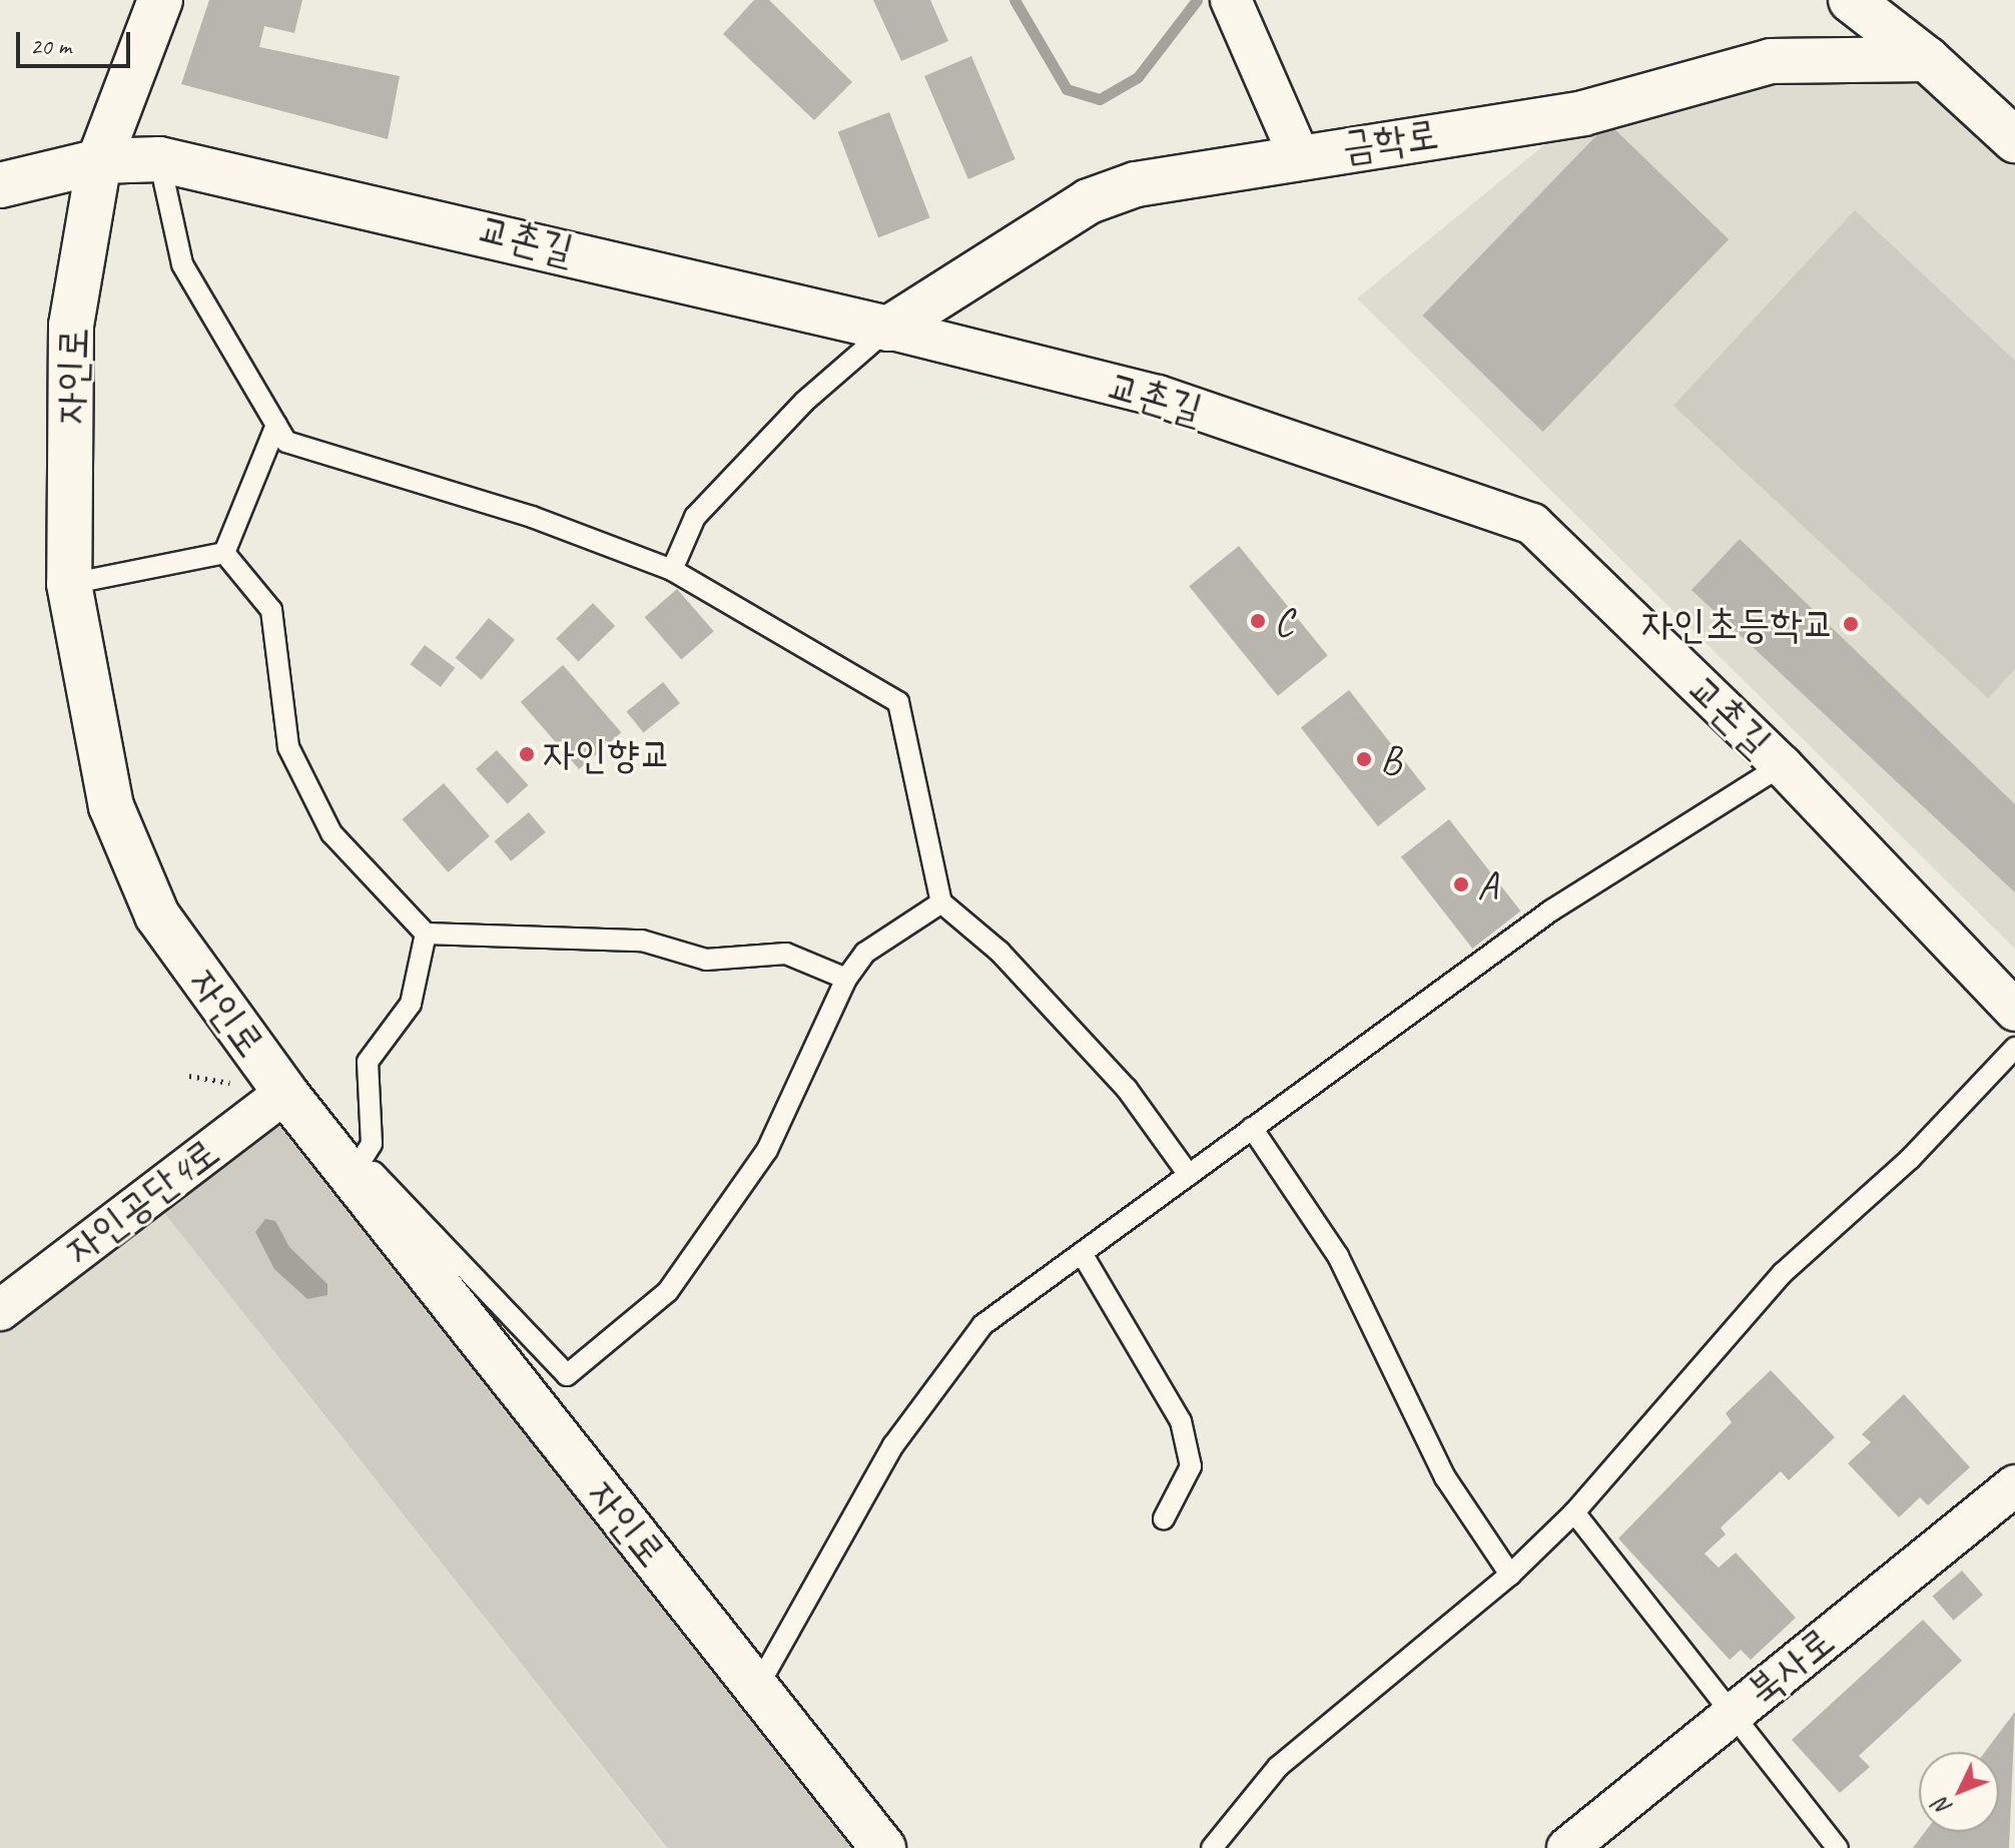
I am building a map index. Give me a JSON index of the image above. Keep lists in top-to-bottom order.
{
  "streets": {
    "street": [
      "금학로",
      "교촌길",
      "자인로",
      "자인공단4로",
      "북사로"
    ]
  },
  "crossings": [
    ["금학로", "교촌길"],
    ["교촌길", "자인로"],
    ["자인로", "자인공단4로"]
  ],
  "places": [
    "C",
    "자인초등학교",
    "자인향교",
    "B",
    "A"
  ],
  "scale_bar": "20 m",
  "north": "bottom left"
}
